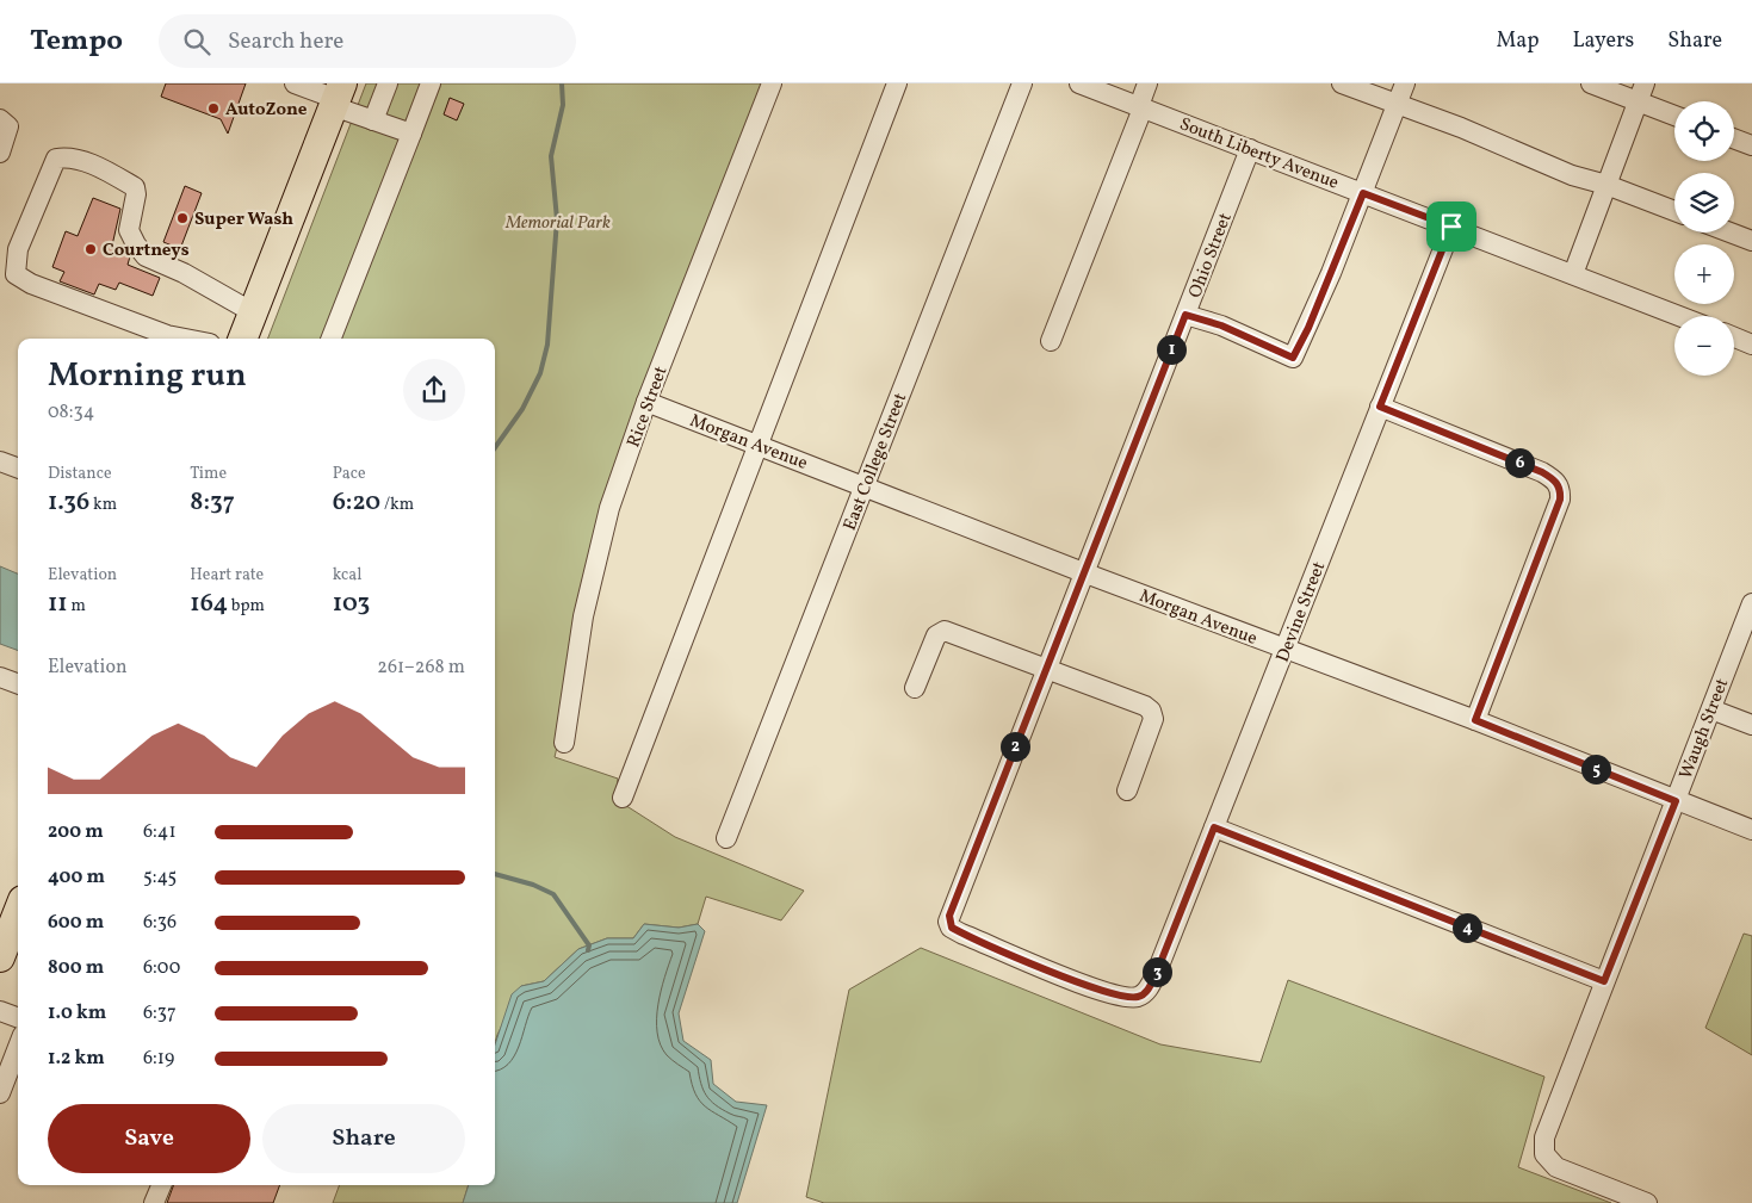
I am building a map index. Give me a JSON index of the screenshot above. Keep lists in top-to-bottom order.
{
  "streets": {
    "street": [
      "South Liberty Avenue",
      "Ohio Street",
      "Rice Street",
      "Morgan Avenue",
      "East College Street",
      "Devine Street",
      "Waugh Street"
    ]
  },
  "crossings": [
    ["South Liberty Avenue", "Ohio Street"],
    ["South Liberty Avenue", "Devine Street"],
    ["Ohio Street", "Morgan Avenue"],
    ["Ohio Street", "Devine Street"],
    ["Rice Street", "Morgan Avenue"],
    ["Morgan Avenue", "East College Street"],
    ["Morgan Avenue", "Devine Street"],
    ["Morgan Avenue", "Waugh Street"]
  ],
  "parks": ["Memorial Park"],
  "places": ["AutoZone", "Super Wash", "Courtneys"],
  "page": {
    "header": "Tempo",
    "search": "Search here",
    "nav": ["Map", "Layers", "Share"],
    "map_buttons": ["+", "−"],
    "pins": [
      "1",
      "6",
      "2",
      "5",
      "4",
      "3"
    ],
    "heading": ["Morning run", "08:34"],
    "stats": [
      ["Distance", "1.36 km"],
      ["Time", "8:37"],
      ["Pace", "6:20 /km"],
      ["Elevation", "11 m"],
      ["Heart rate", "164 bpm"],
      ["kcal", "103"]
    ],
    "chart": ["Elevation", "261–268 m"],
    "list": [
      {
        "name": "200 m",
        "note": "6:41"
      },
      {
        "name": "400 m",
        "note": "5:45"
      },
      {
        "name": "600 m",
        "note": "6:36"
      },
      {
        "name": "800 m",
        "note": "6:00"
      },
      {
        "name": "1.0 km",
        "note": "6:37"
      },
      {
        "name": "1.2 km",
        "note": "6:19"
      }
    ],
    "buttons": ["Save", "Share"]
  }
}
